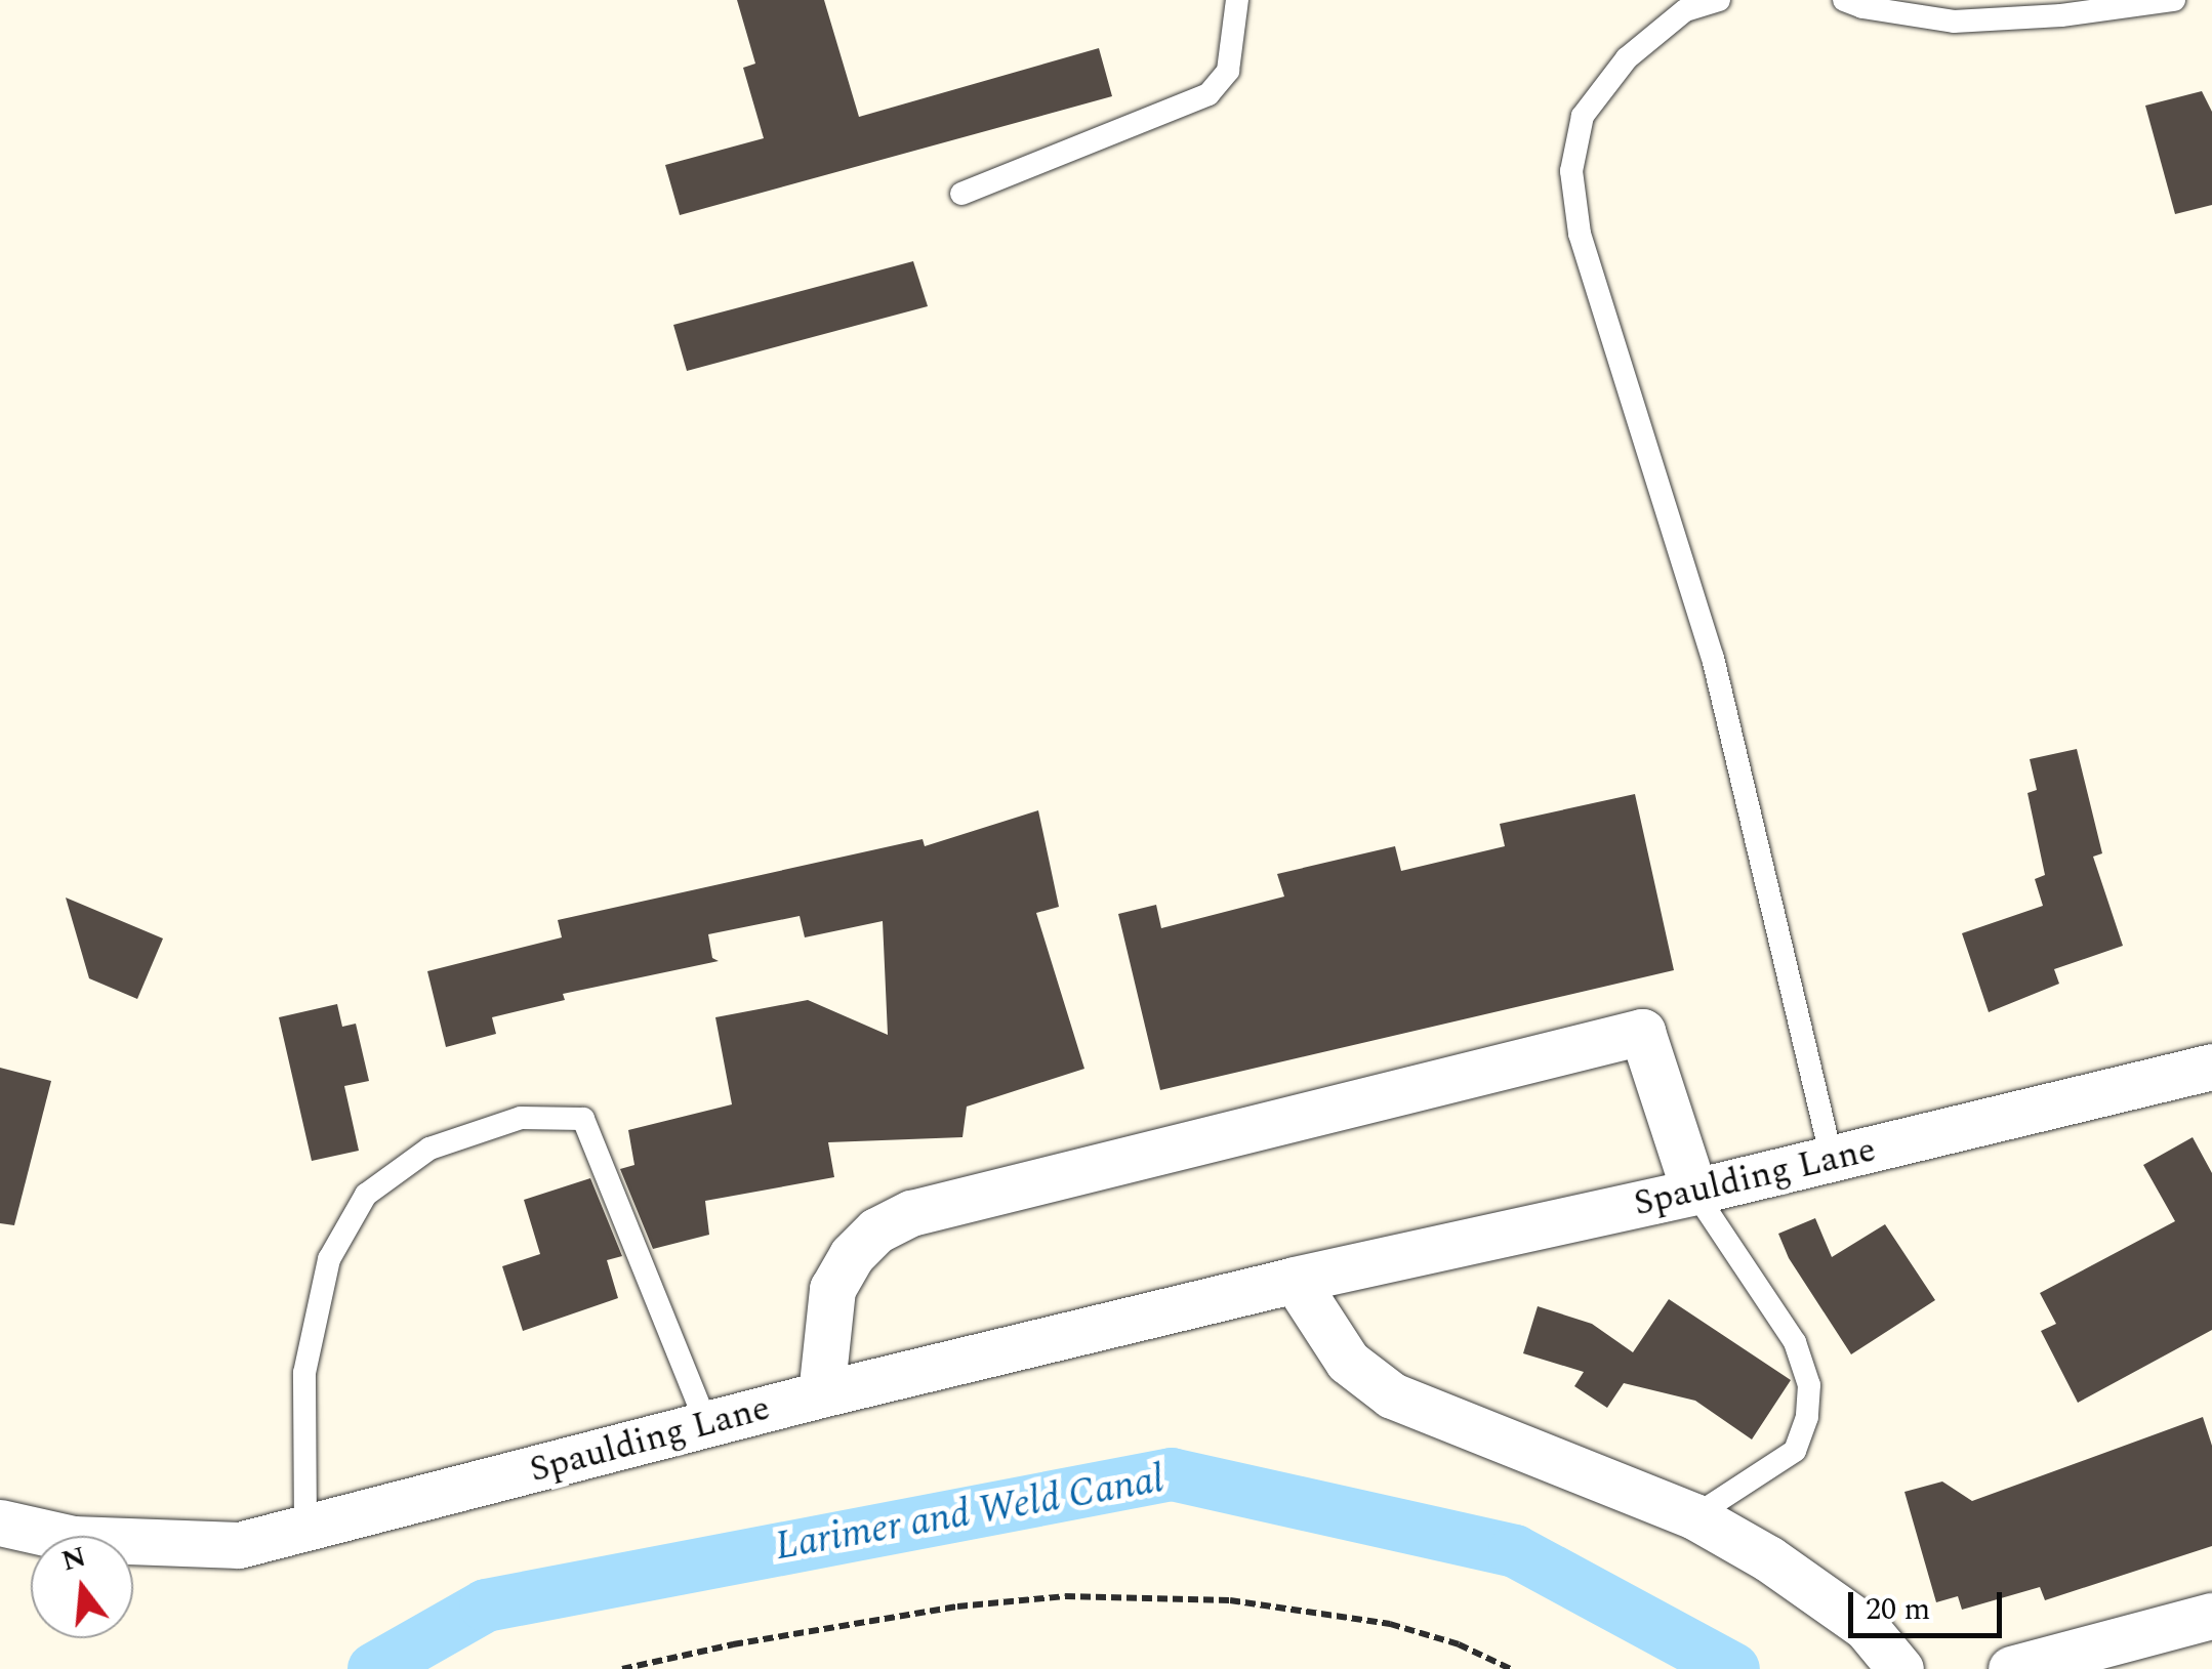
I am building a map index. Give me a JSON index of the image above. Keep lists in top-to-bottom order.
{
  "streets": {
    "street": ["Spaulding Lane"]
  },
  "water": ["Larimer and Weld Canal"],
  "scale_bar": "20 m",
  "north": "top"
}
